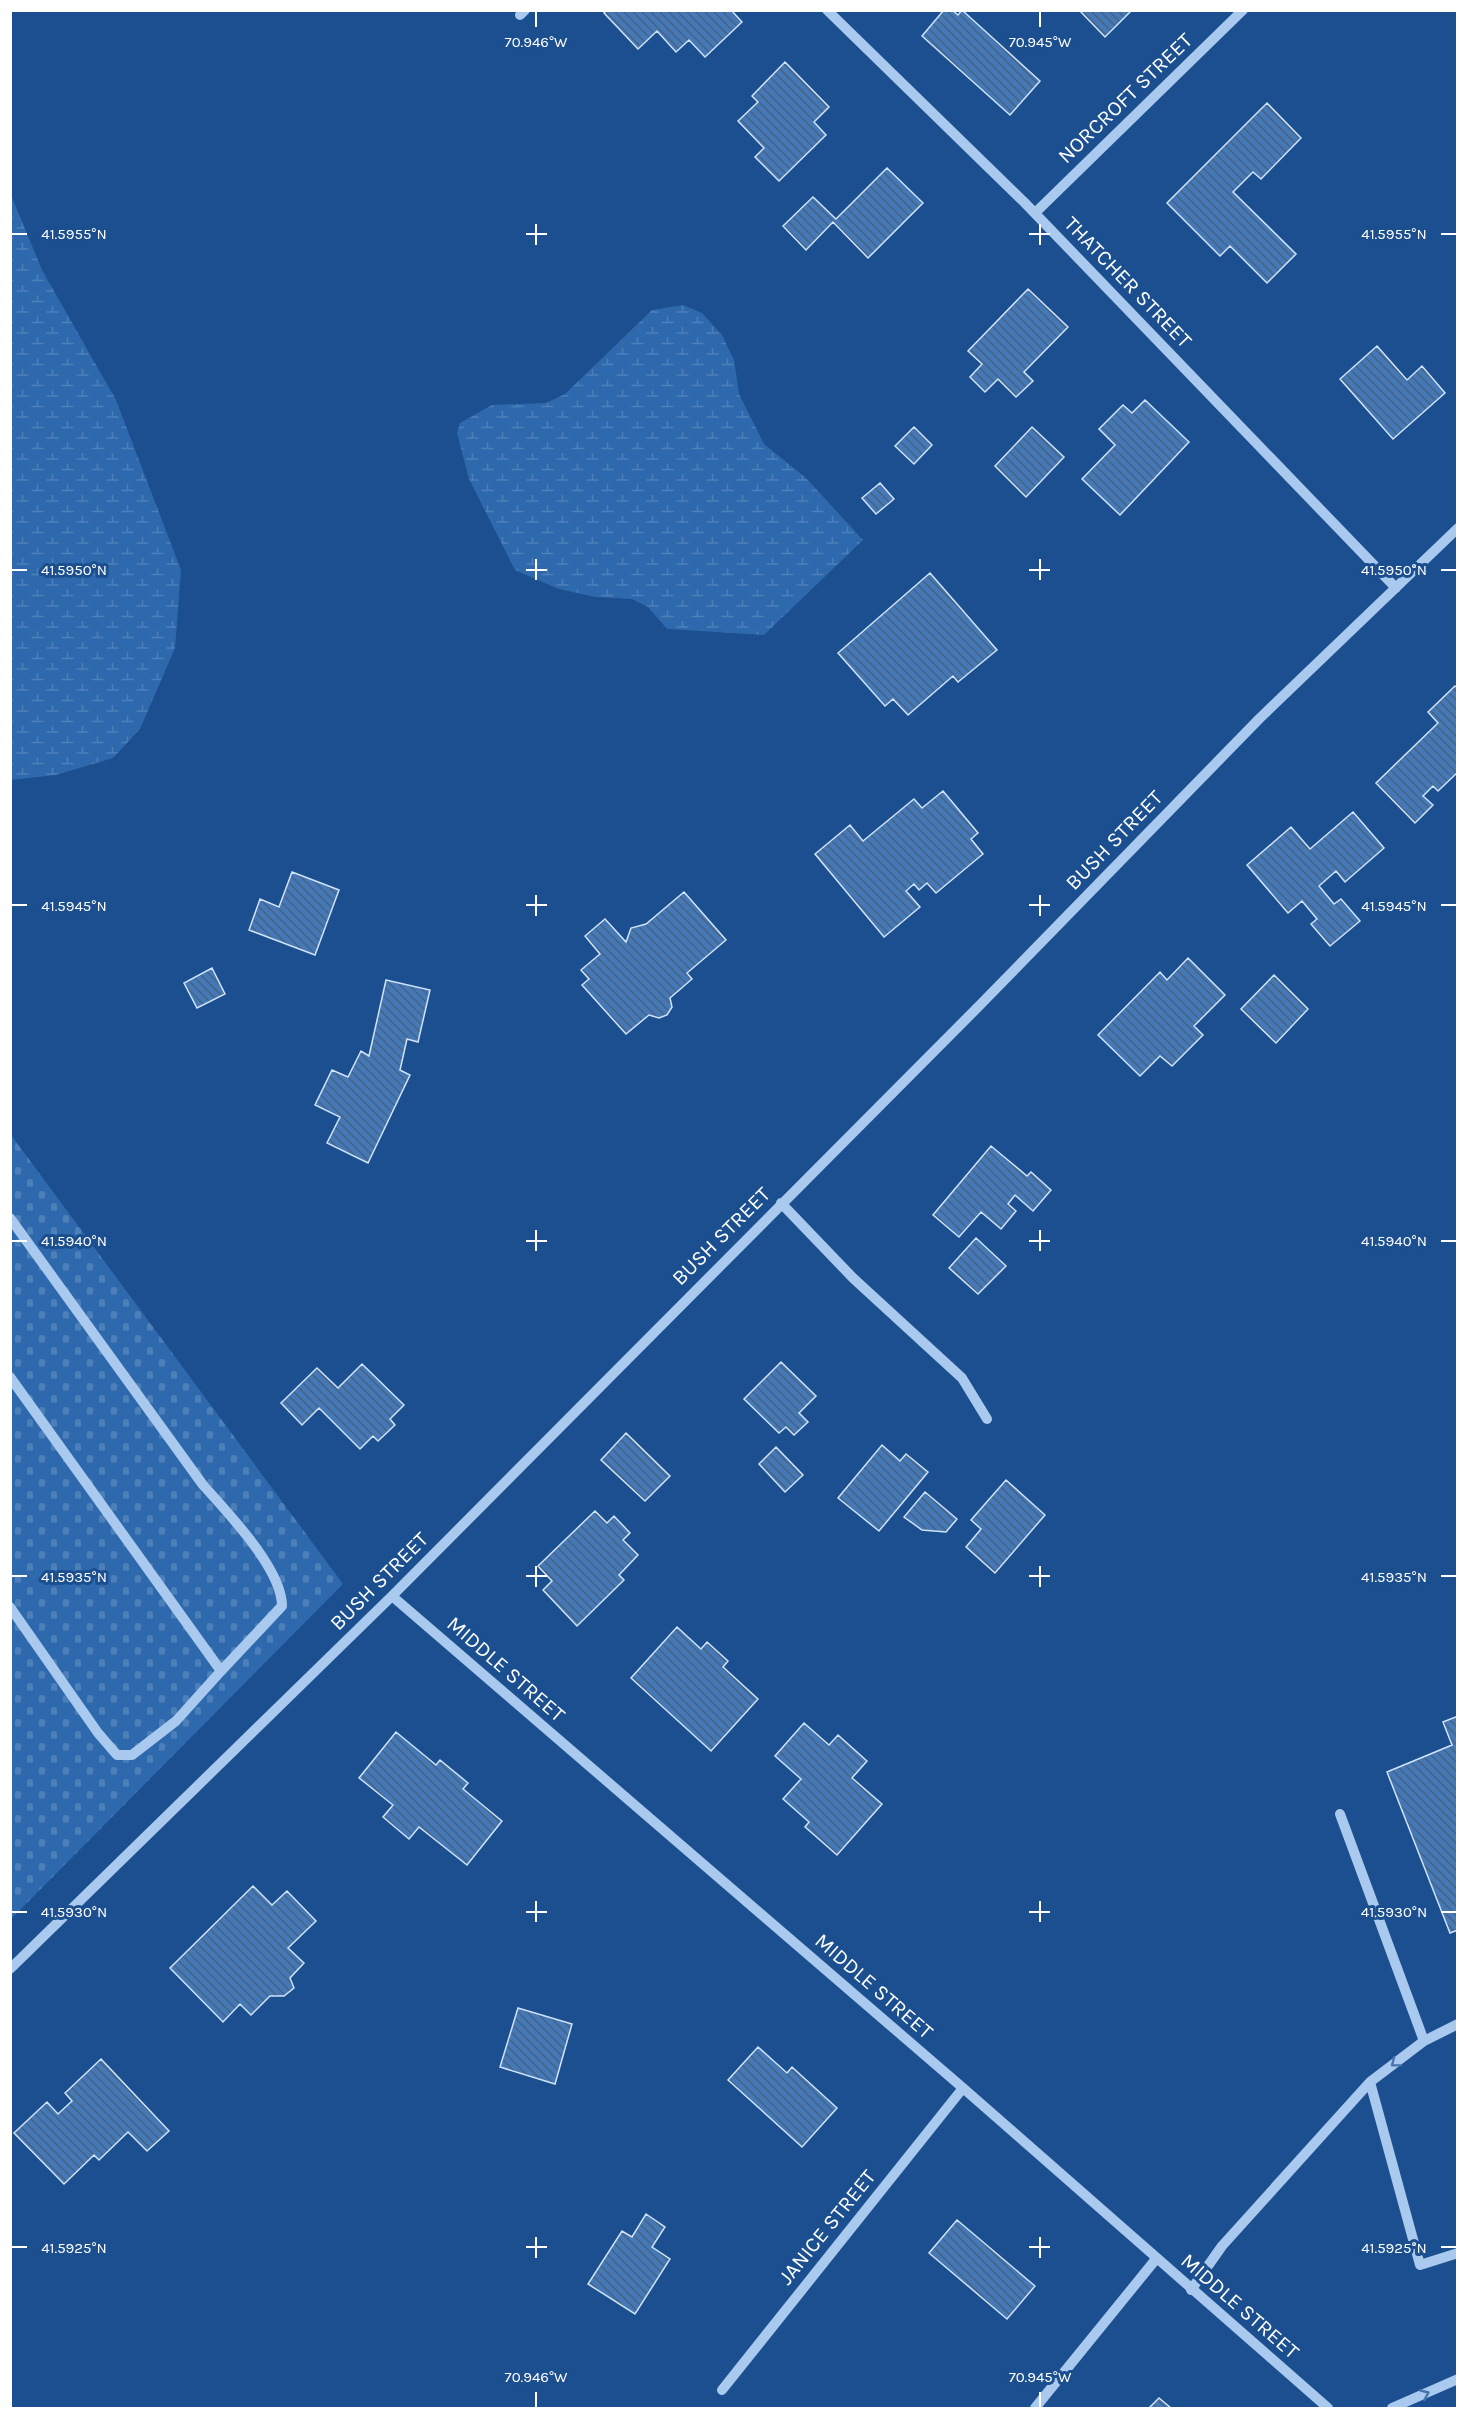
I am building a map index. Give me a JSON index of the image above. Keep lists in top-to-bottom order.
{
  "streets": {
    "street": [
      "NORCROFT STREET",
      "THATCHER STREET",
      "BUSH STREET",
      "MIDDLE STREET",
      "JANICE STREET"
    ]
  },
  "crossings": [
    ["NORCROFT STREET", "THATCHER STREET"],
    ["THATCHER STREET", "BUSH STREET"],
    ["BUSH STREET", "MIDDLE STREET"],
    ["MIDDLE STREET", "JANICE STREET"]
  ],
  "coordinates": [
    "70.946°W",
    "70.945°W",
    "41.5955°N",
    "41.5950°N",
    "41.5945°N",
    "41.5940°N",
    "41.5935°N",
    "41.5930°N",
    "41.5925°N"
  ]
}
